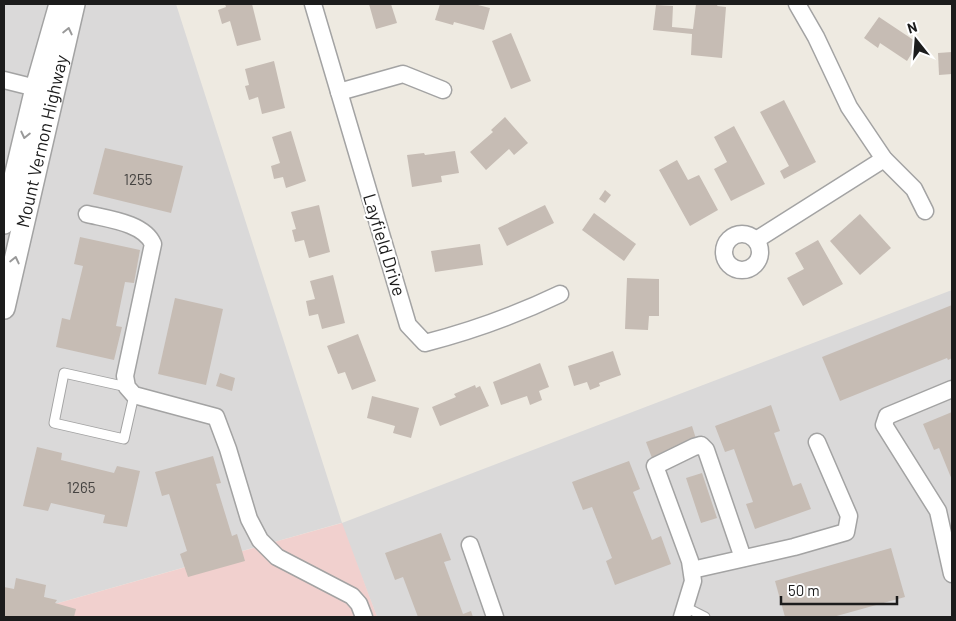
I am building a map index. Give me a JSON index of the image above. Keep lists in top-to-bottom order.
{
  "streets": {
    "street": ["Mount Vernon Highway", "Layfield Drive"]
  },
  "house_numbers": ["1255", "1265"],
  "scale_bar": "50 m",
  "north": "top"
}
